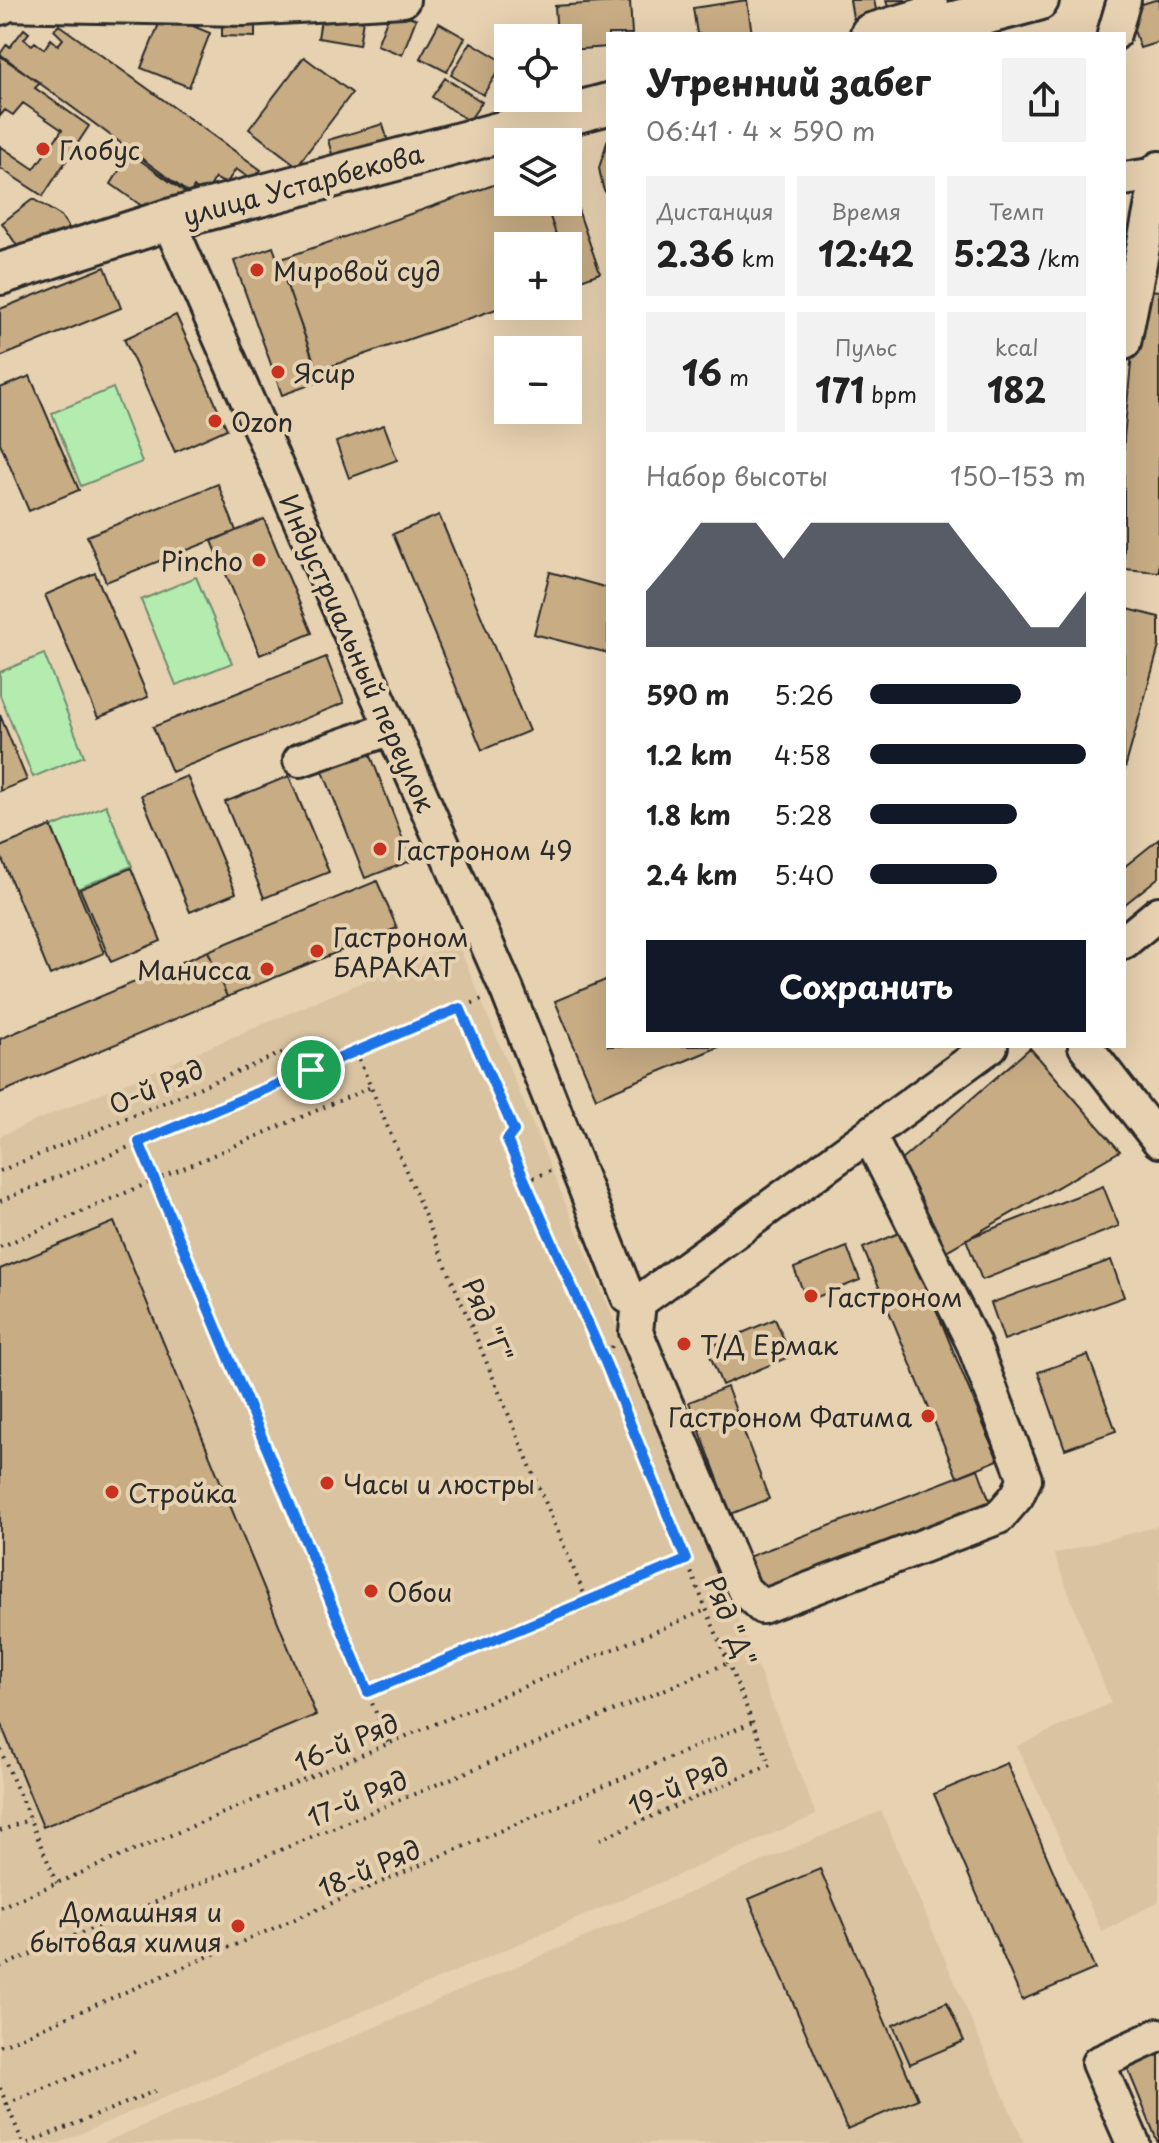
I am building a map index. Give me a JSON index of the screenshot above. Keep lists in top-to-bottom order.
{
  "streets": {
    "main road": ["улица Устарбекова"],
    "street": ["Индустриальный переулок"],
    "path": [
      "0-й Ряд",
      "Ряд \"Г\"",
      "Ряд \"Д\"",
      "16-й Ряд",
      "19-й Ряд",
      "17-й Ряд",
      "18-й Ряд"
    ]
  },
  "crossings": [
    ["улица Устарбекова", "Индустриальный переулок"],
    ["Ряд \"Г\"", "Ряд \"Д\""],
    ["Ряд \"Д\"", "16-й Ряд"],
    ["Ряд \"Д\"", "19-й Ряд"],
    ["Ряд \"Д\"", "17-й Ряд"],
    ["Ряд \"Д\"", "18-й Ряд"]
  ],
  "places": [
    "Глобус",
    "Мировой суд",
    "Ясир",
    "Ozon",
    "Pincho",
    "Гастроном 49",
    "Гастроном БАРАКАТ",
    "Манисса",
    "Гастроном",
    "Т/Д Ермак",
    "Гастроном Фатима",
    "Часы и люстры",
    "Стройка",
    "Обои",
    "Домашняя и бытовая химия"
  ],
  "page": {
    "map_buttons": ["+", "−"],
    "heading": ["Утренний забег", "06:41 · 4 × 590 m"],
    "stats": [
      ["Дистанция", "2.36 km"],
      ["Время", "12:42"],
      ["Темп", "5:23 /km"],
      ["16 m"],
      ["Пульс", "171 bpm"],
      ["kcal", "182"]
    ],
    "chart": ["Набор высоты", "150–153 m"],
    "list": [
      {
        "name": "590 m",
        "note": "5:26"
      },
      {
        "name": "1.2 km",
        "note": "4:58"
      },
      {
        "name": "1.8 km",
        "note": "5:28"
      },
      {
        "name": "2.4 km",
        "note": "5:40"
      }
    ],
    "buttons": "Сохранить"
  }
}
